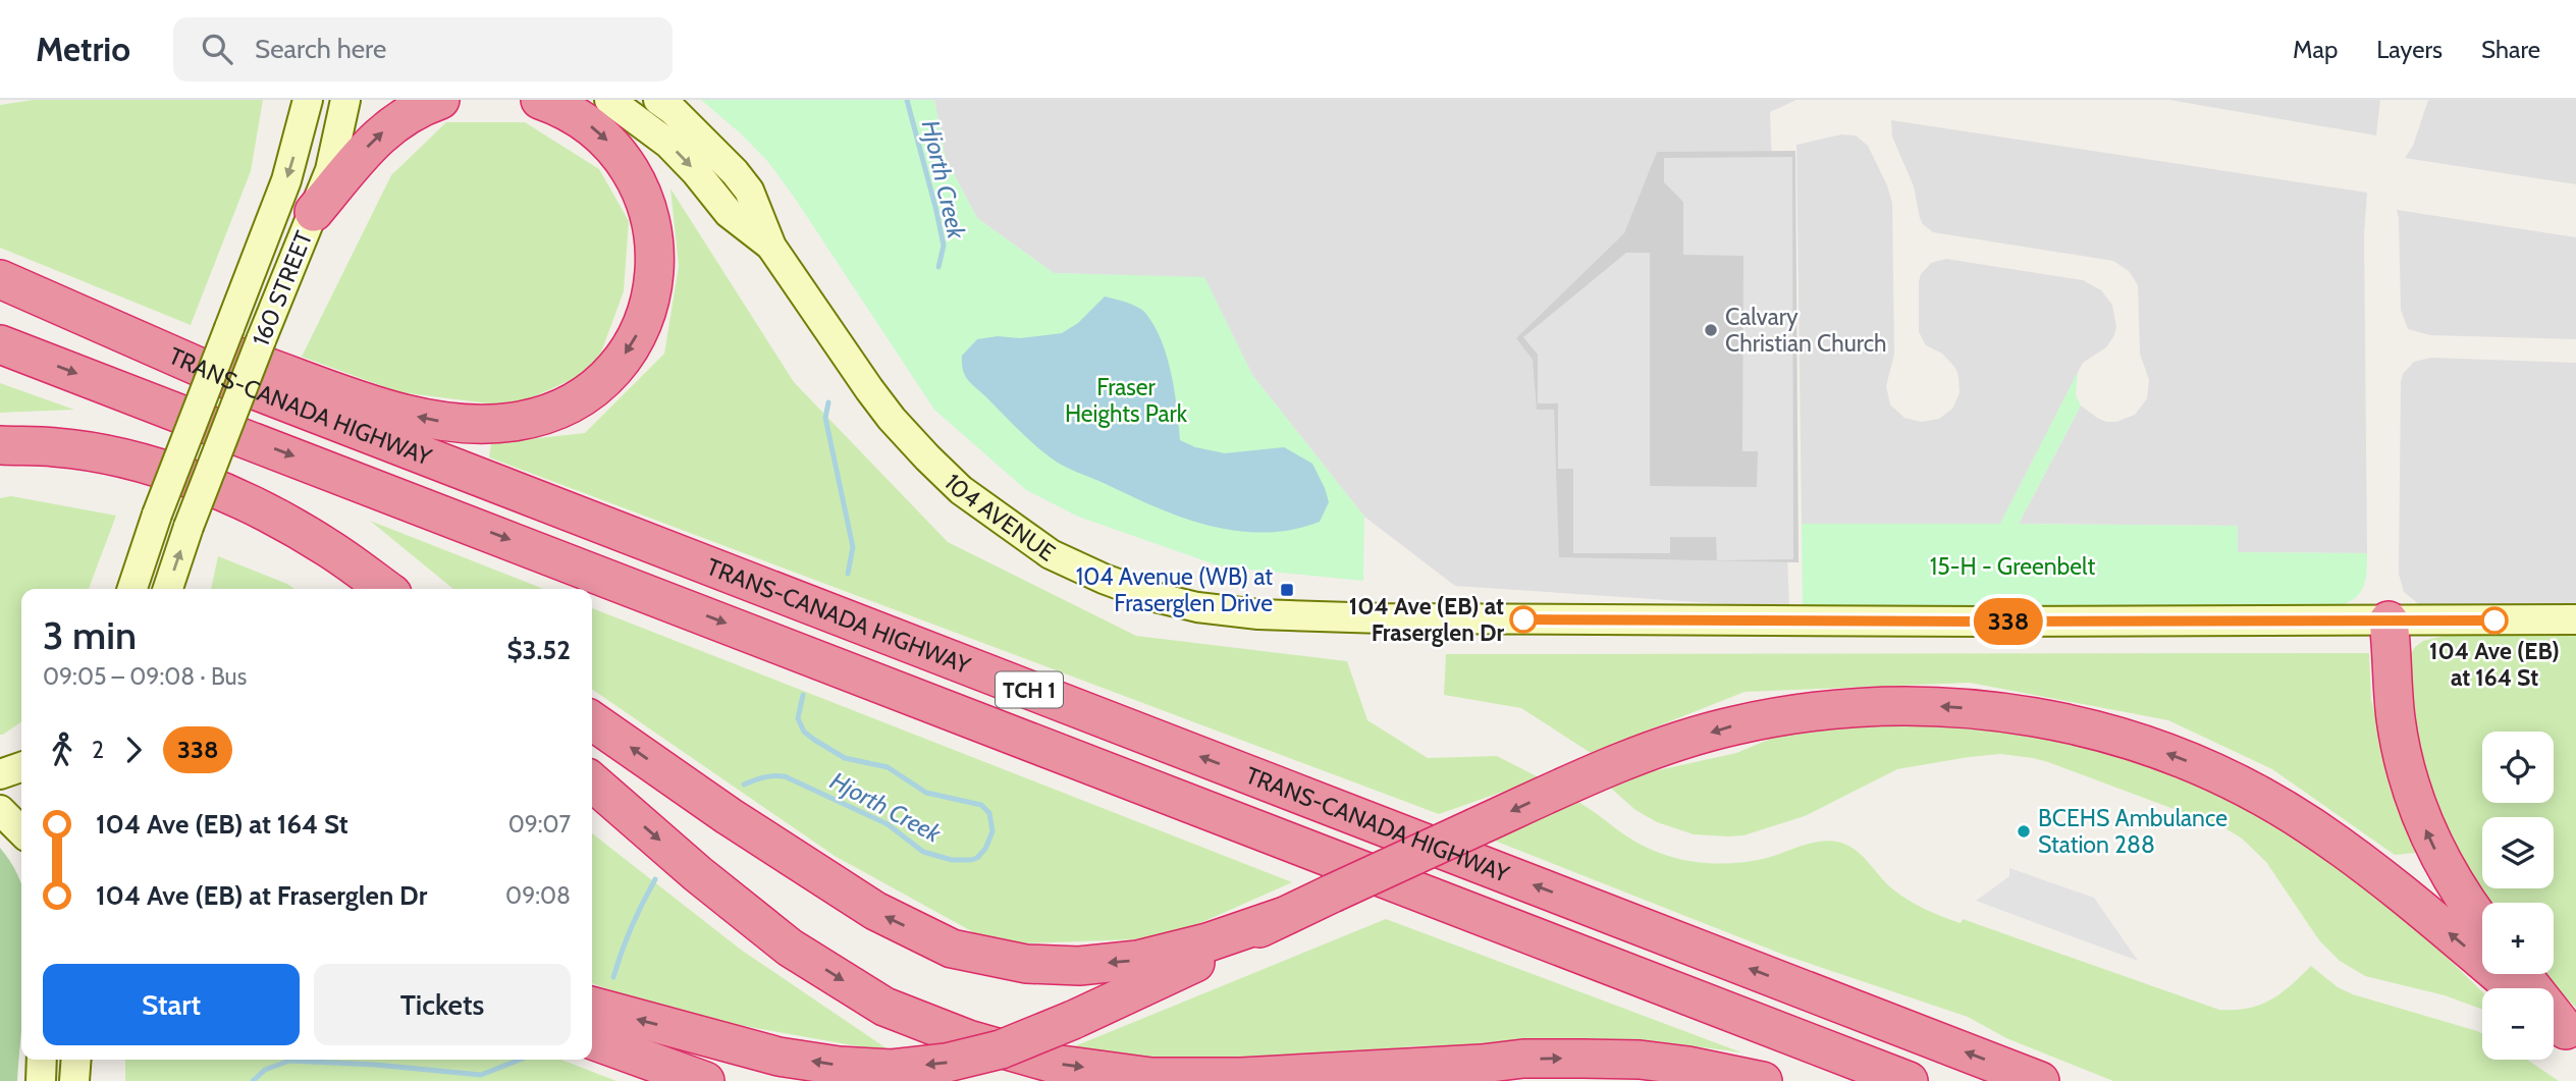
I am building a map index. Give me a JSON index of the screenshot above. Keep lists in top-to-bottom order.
{
  "streets": {
    "highway": ["TRANS-CANADA HIGHWAY", "TCH 1"],
    "main road": ["160 STREET", "104 AVENUE"]
  },
  "water": ["Hjorth Creek"],
  "parks": ["Fraser Heights Park", "15-H - Greenbelt"],
  "places": {
    "other": [
      "Calvary Christian Church",
      "104 Ave (EB) at Fraserglen Dr",
      "104 Ave (EB) at 164 St",
      "BCEHS Ambulance Station 288"
    ],
    "transit": ["104 Avenue (WB) at Fraserglen Drive"]
  },
  "lines": ["bus line 338"],
  "page": {
    "header": "Metrio",
    "search": "Search here",
    "nav": ["Map", "Layers", "Share"],
    "on_map": "338",
    "heading": ["3 min", "09:05 – 09:08 · Bus", "$3.52"],
    "legs": ["2", "338"],
    "map_buttons": ["+", "−"],
    "list": [
      {
        "name": "104 Ave (EB) at 164 St",
        "value": "09:07"
      },
      {
        "name": "104 Ave (EB) at Fraserglen Dr",
        "value": "09:08"
      }
    ],
    "buttons": ["Start", "Tickets"]
  }
}
